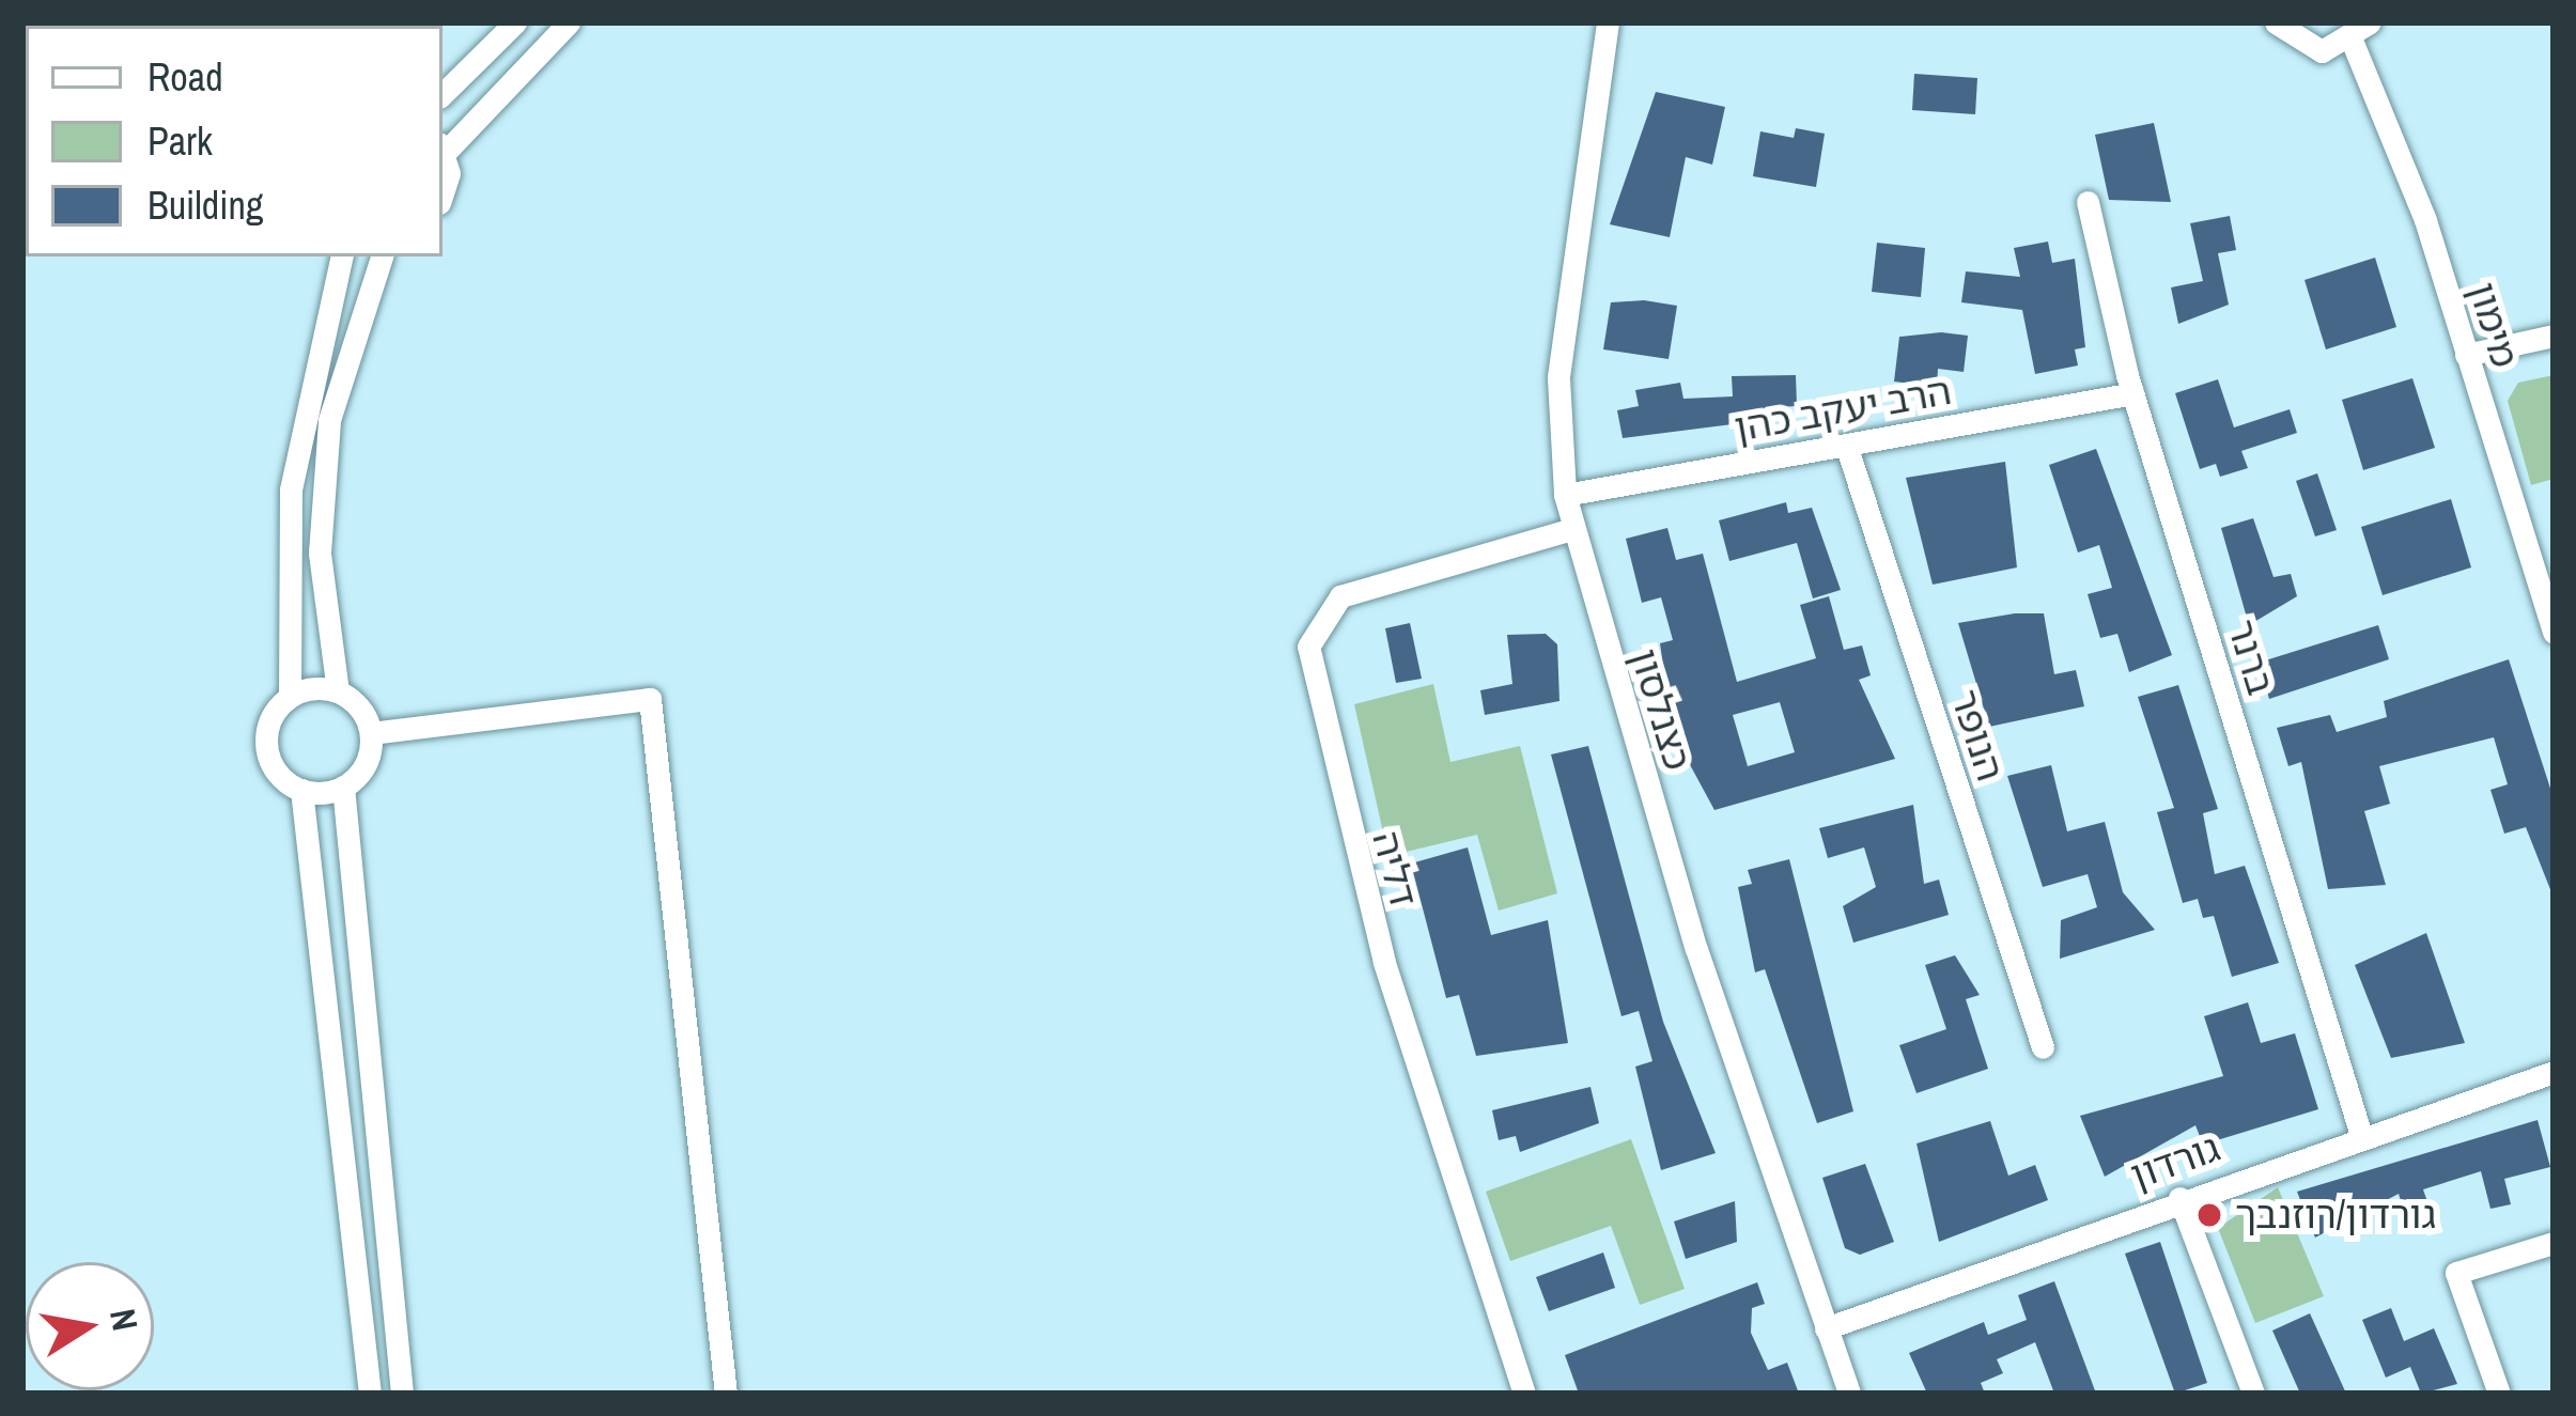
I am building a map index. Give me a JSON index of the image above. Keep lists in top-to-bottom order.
{
  "streets": {
    "street": [
      "מימון",
      "הרב יעקב כהן",
      "ברנר",
      "כצנלסון",
      "הנופר",
      "דליה",
      "גורדון"
    ]
  },
  "crossings": [
    ["הרב יעקב כהן", "ברנר"],
    ["הרב יעקב כהן", "כצנלסון"],
    ["הרב יעקב כהן", "הנופר"],
    ["ברנר", "גורדון"],
    ["כצנלסון", "דליה"],
    ["כצנלסון", "גורדון"]
  ],
  "places": ["גורדון/רוזנבך"],
  "legend": ["Road", "Park", "Building"],
  "north": "right"
}
